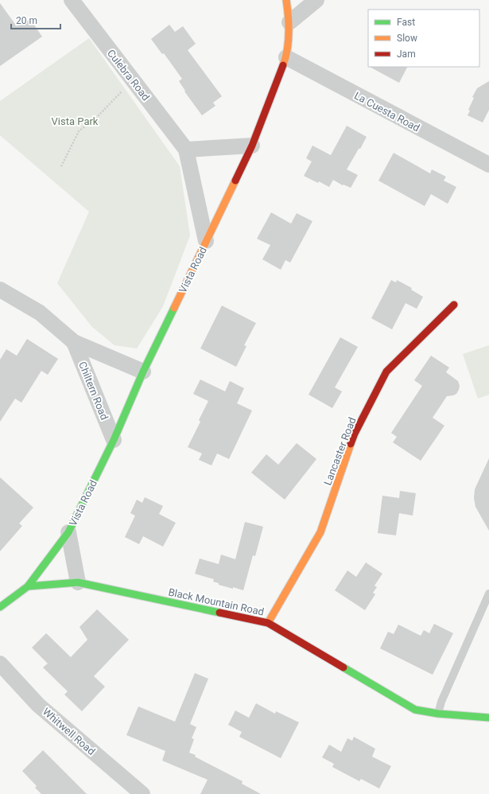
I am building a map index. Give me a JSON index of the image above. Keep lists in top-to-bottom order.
{
  "streets": {
    "street": [
      "Culebra Road",
      "La Cuesta Road",
      "Vista Road",
      "Chiltern Road",
      "Lancaster Road",
      "Black Mountain Road",
      "Whitwell Road"
    ]
  },
  "crossings": [
    ["Culebra Road", "Vista Road"],
    ["La Cuesta Road", "Vista Road"],
    ["Vista Road", "Chiltern Road"],
    ["Vista Road", "Black Mountain Road"],
    ["Lancaster Road", "Black Mountain Road"]
  ],
  "parks": ["Vista Park"],
  "legend": ["Fast", "Slow", "Jam"],
  "scale_bar": "20 m"
}
